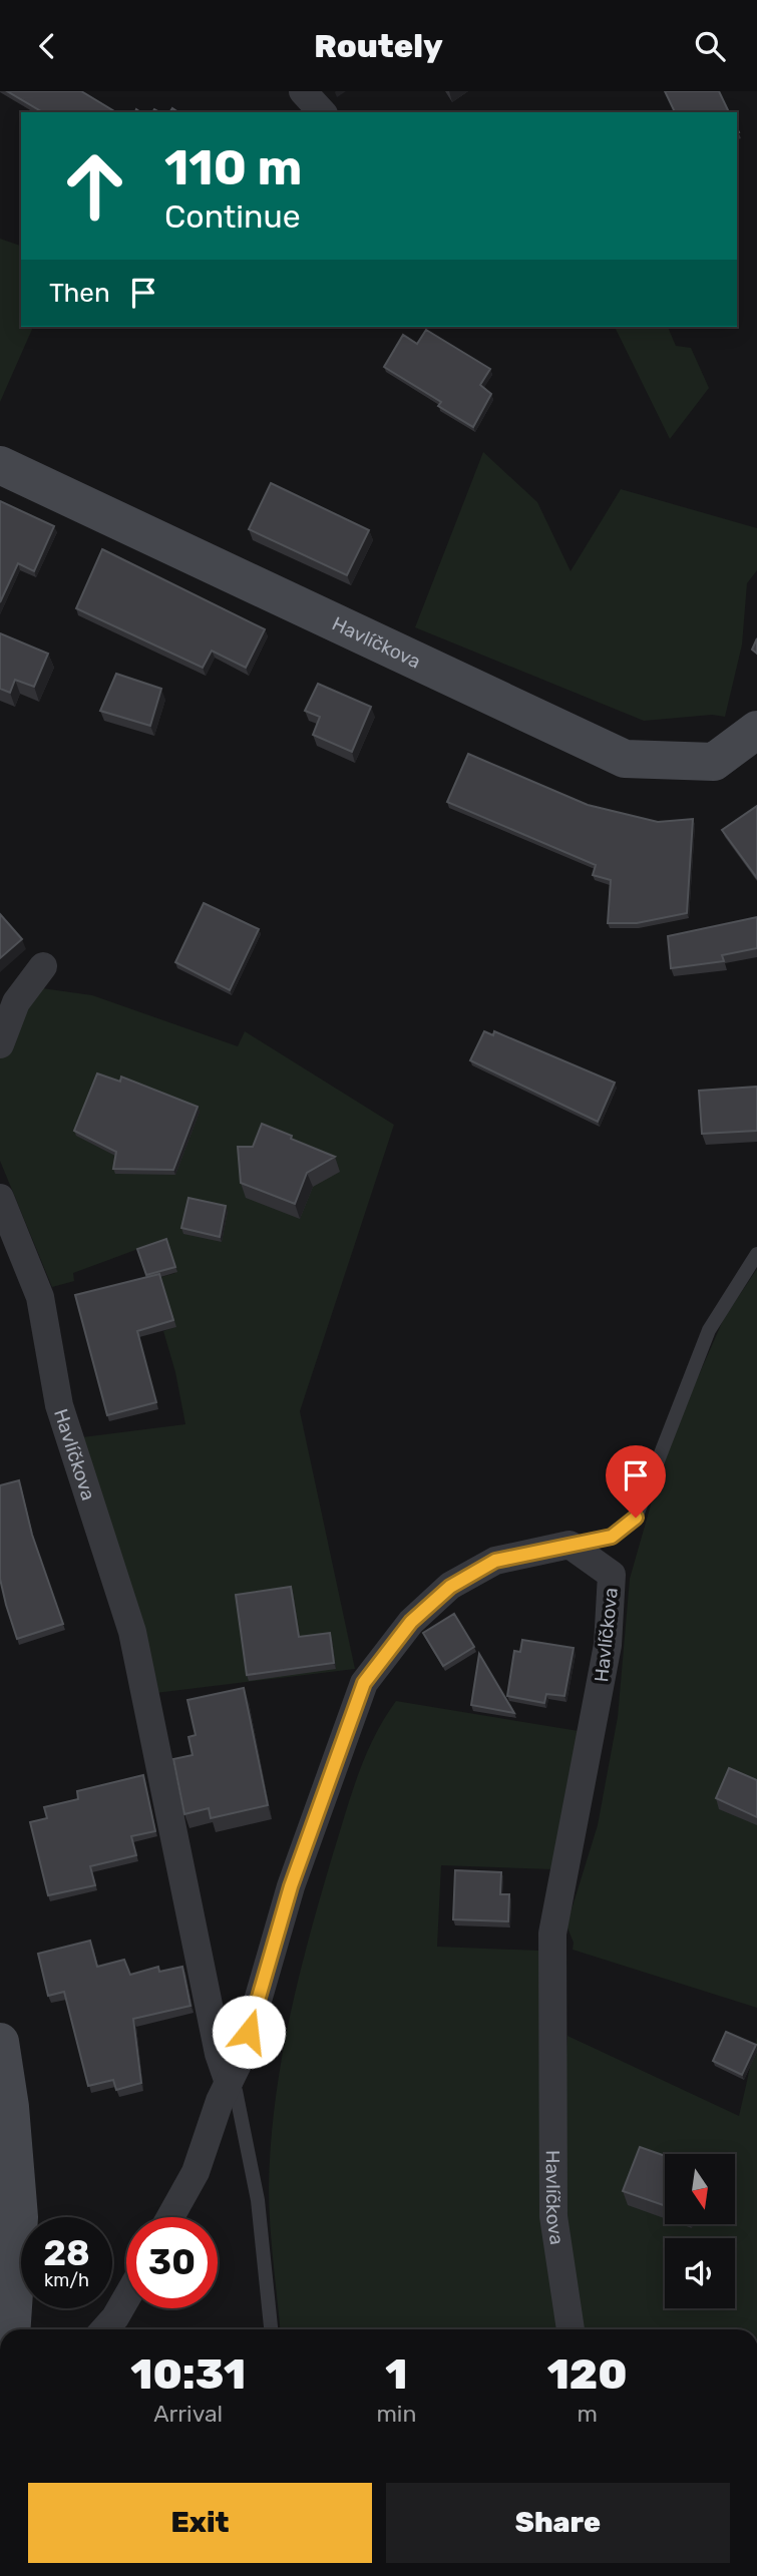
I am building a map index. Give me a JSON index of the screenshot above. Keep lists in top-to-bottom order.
{
  "streets": {
    "main road": ["Havlíčkova"]
  },
  "north": "bottom",
  "page": {
    "header": "Routely",
    "turn": ["110 m", "Continue"],
    "then": "Then",
    "speed": "28 km/h",
    "limit": "30",
    "eta": [
      "10:31",
      "Arrival",
      "1",
      "min",
      "120",
      "m"
    ],
    "buttons": ["Exit", "Share"]
  }
}
